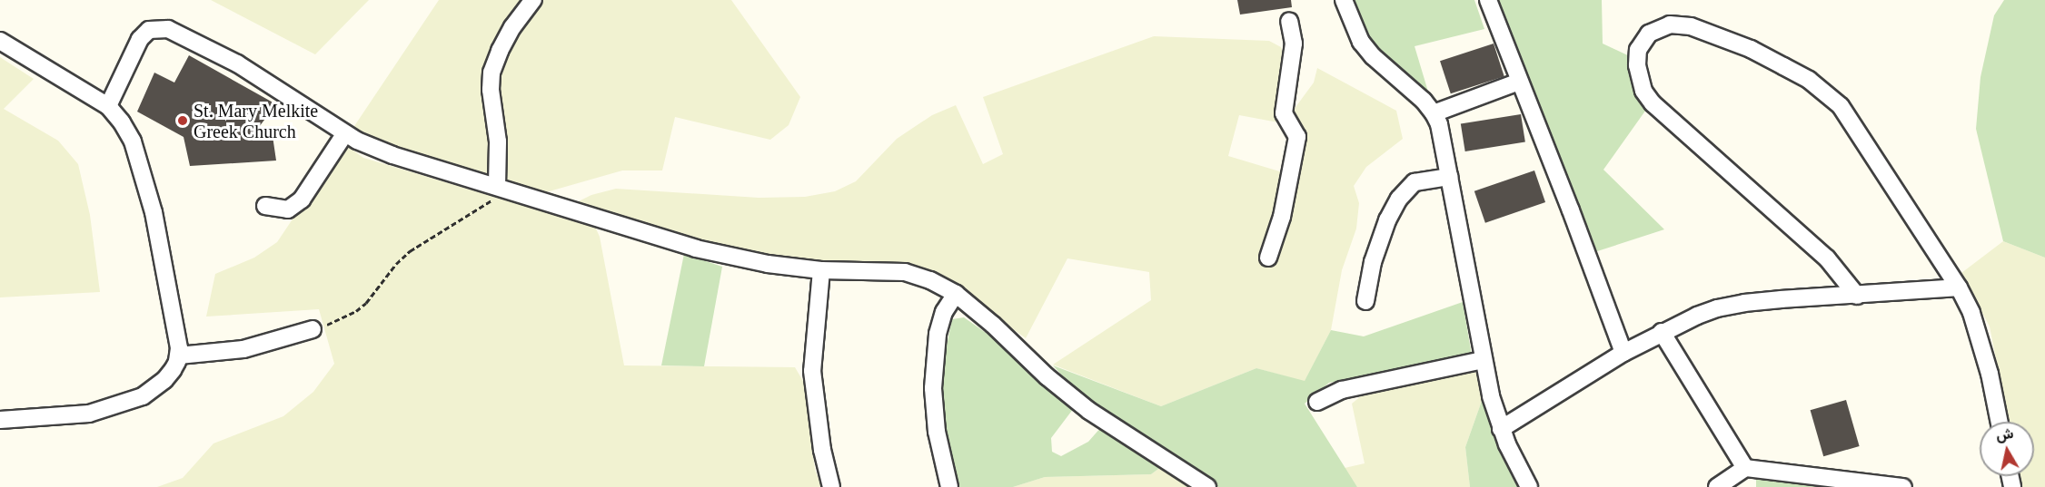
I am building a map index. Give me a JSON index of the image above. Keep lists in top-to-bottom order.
{
  "places": ["St. Mary Melkite Greek Church"],
  "north": "top"
}
